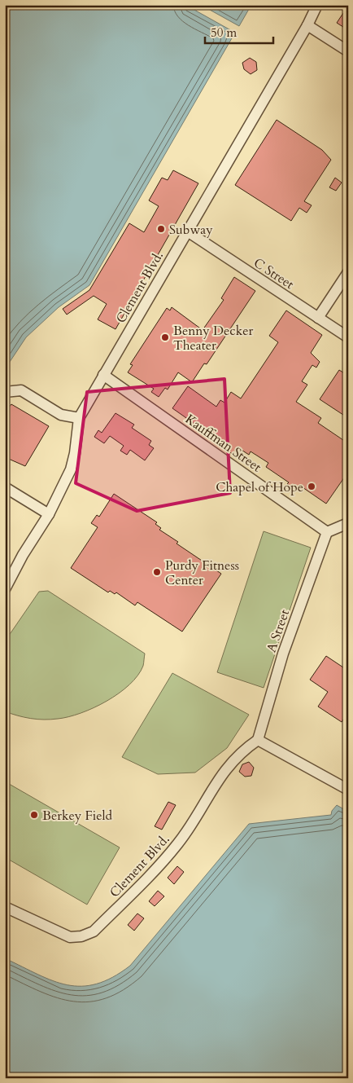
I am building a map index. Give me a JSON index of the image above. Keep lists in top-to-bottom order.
{
  "streets": {
    "street": [
      "C Street",
      "Clement Blvd.",
      "Kauffman Street",
      "A Street"
    ]
  },
  "crossings": [
    ["C Street", "Clement Blvd."],
    ["Clement Blvd.", "Kauffman Street"],
    ["Clement Blvd.", "A Street"],
    ["Kauffman Street", "A Street"]
  ],
  "places": [
    "Subway",
    "Benny Decker Theater",
    "Chapel of Hope",
    "Purdy Fitness Center",
    "Berkey Field"
  ],
  "scale_bar": "50 m"
}
